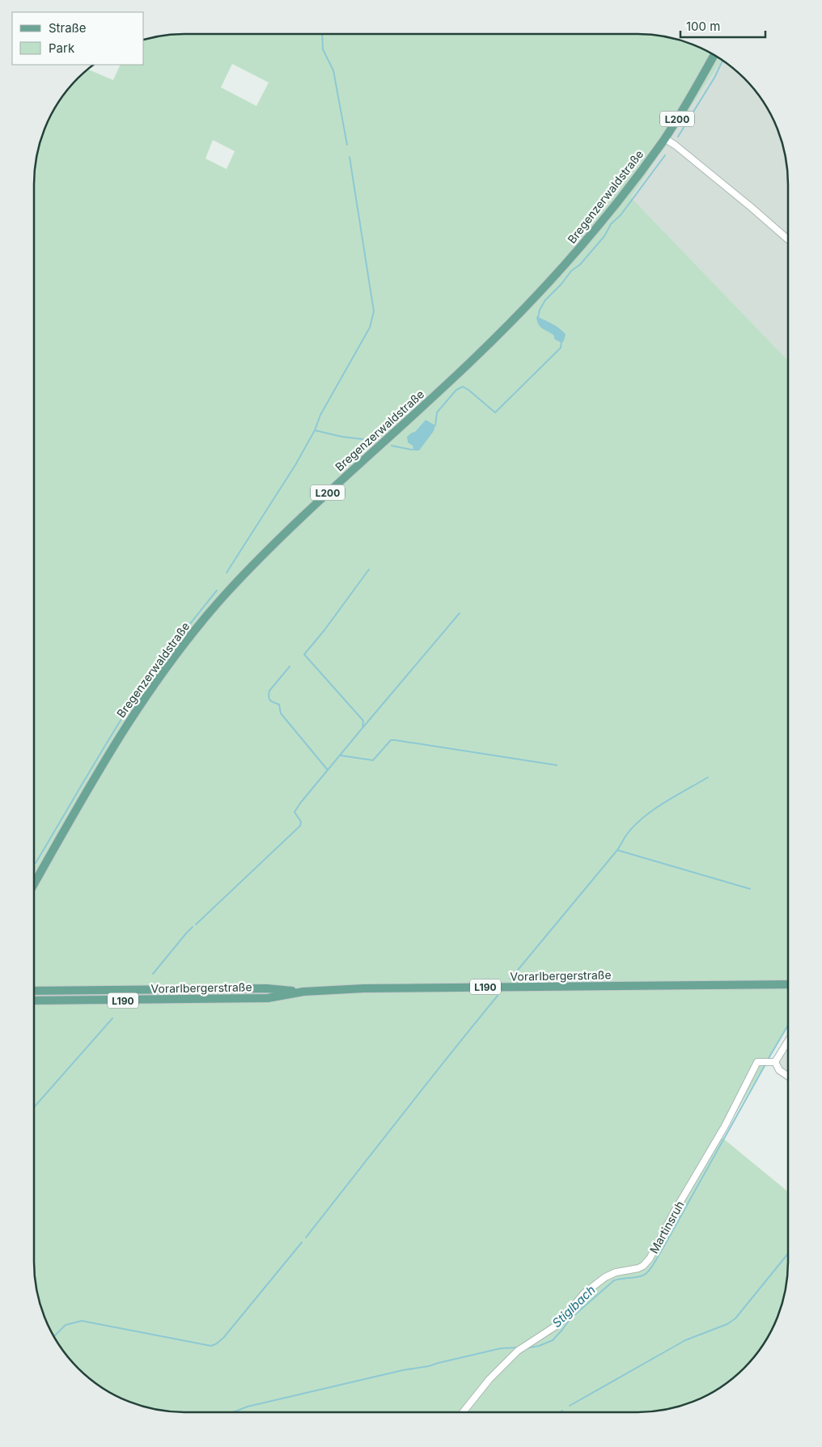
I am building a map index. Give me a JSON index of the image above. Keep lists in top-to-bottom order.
{
  "streets": {
    "main road": [
      "L200",
      "Bregenzerwaldstraße",
      "Vorarlbergerstraße",
      "L190"
    ],
    "street": ["Martinsruh"]
  },
  "water": ["Stiglbach"],
  "legend": ["Straße", "Park"],
  "scale_bar": "100 m"
}
